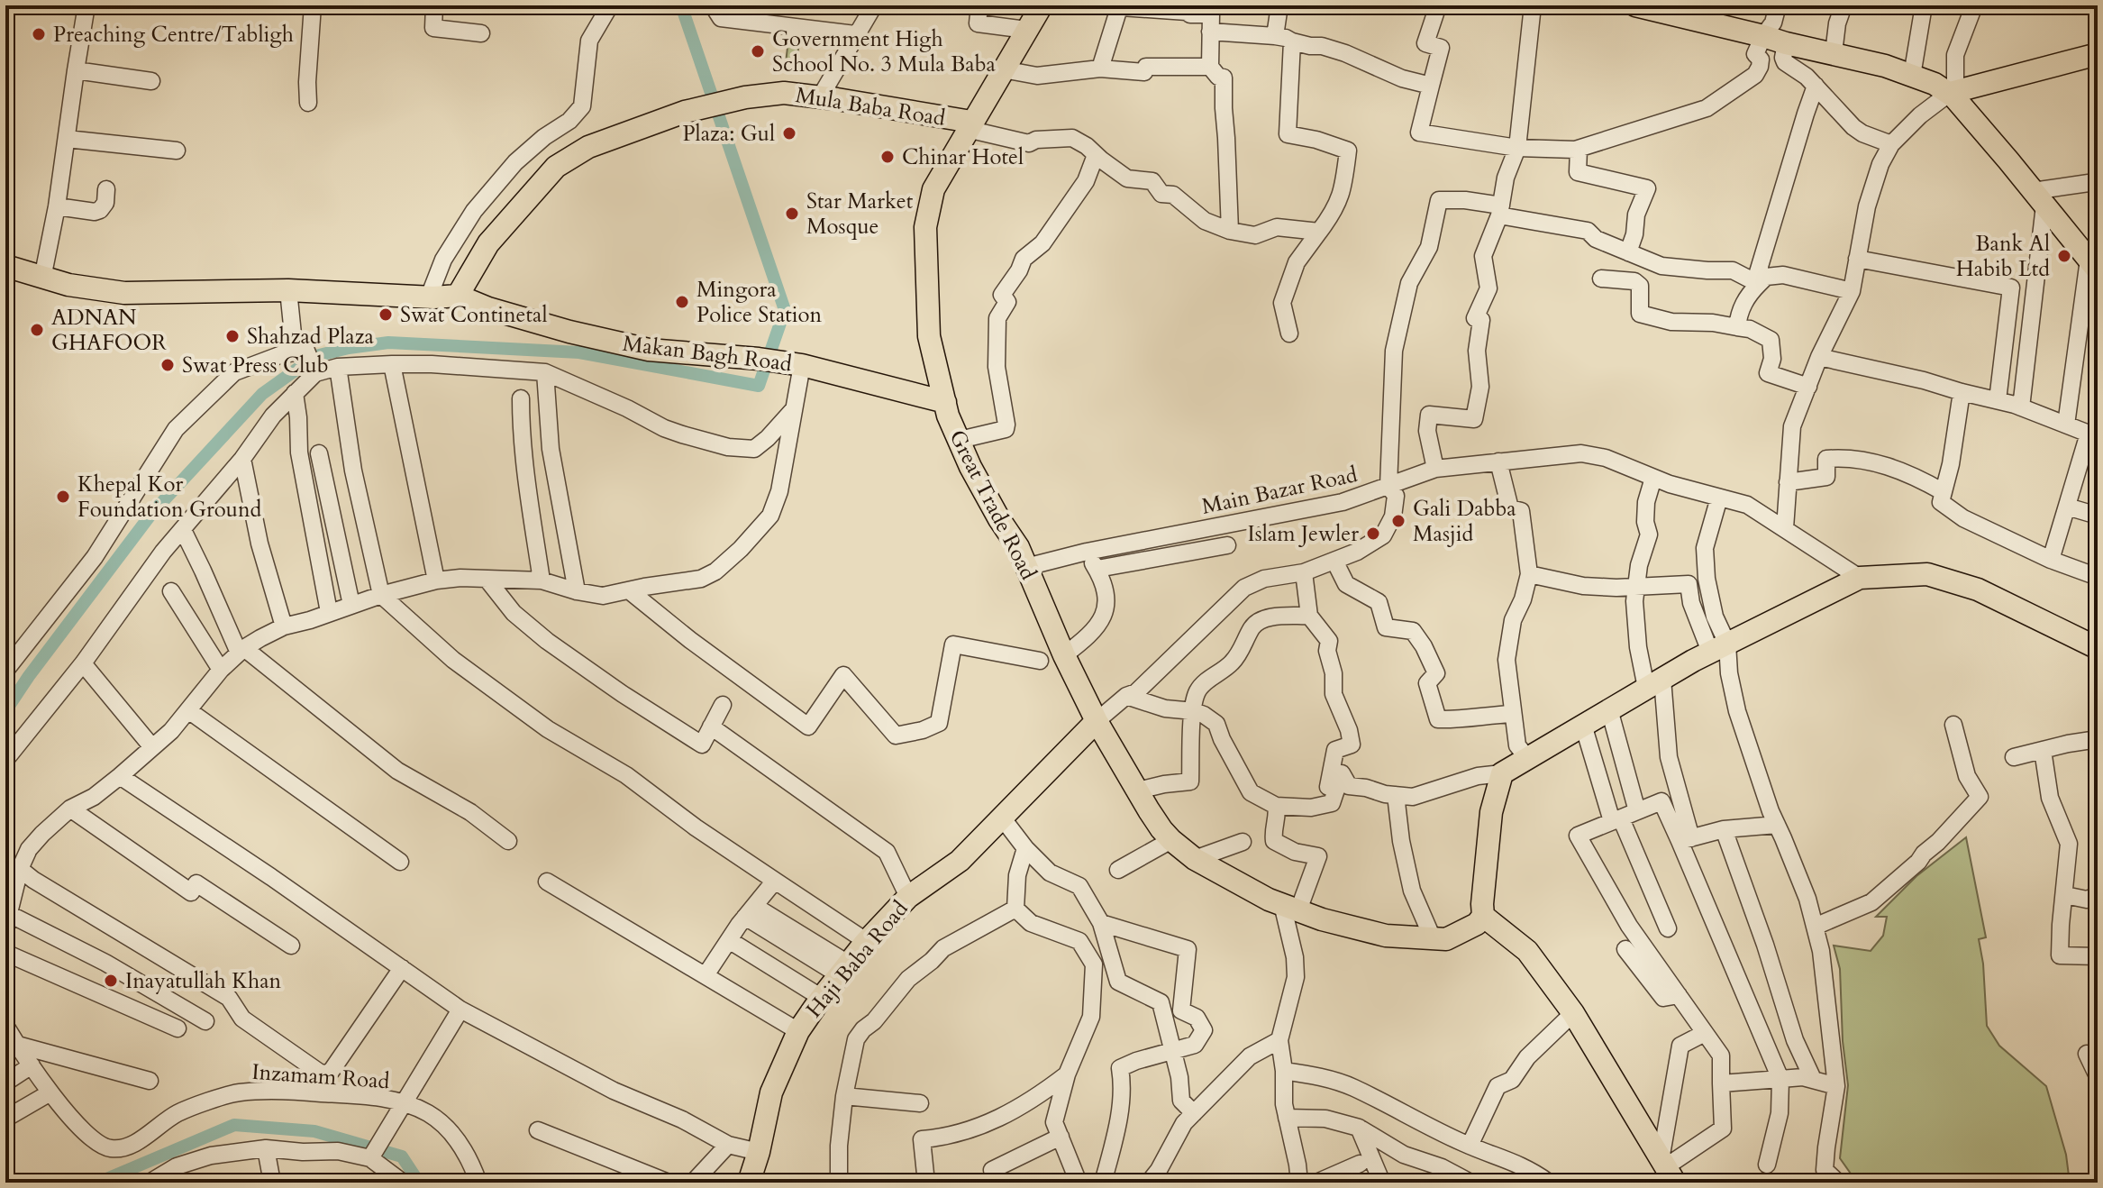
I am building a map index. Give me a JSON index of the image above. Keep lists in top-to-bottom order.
{
  "streets": {
    "main road": [
      "Mula Baba Road",
      "Makan Bagh Road",
      "Great Trade Road",
      "Haji Baba Road"
    ],
    "street": ["Main Bazar Road", "Inzamam Road"]
  },
  "crossings": [
    ["Mula Baba Road", "Makan Bagh Road"],
    ["Mula Baba Road", "Great Trade Road"],
    ["Makan Bagh Road", "Great Trade Road"],
    ["Main Bazar Road", "Great Trade Road"],
    ["Great Trade Road", "Haji Baba Road"]
  ],
  "places": [
    "Preaching Centre/Tabligh",
    "Government High School No. 3 Mula Baba",
    "Plaza: Gul",
    "Chinar Hotel",
    "Star Market Mosque",
    "Bank Al Habib Ltd",
    "Mingora Police Station",
    "Swat Continetal",
    "ADNAN GHAFOOR",
    "Shahzad Plaza",
    "Swat Press Club",
    "Khepal Kor Foundation Ground",
    "Gali Dabba Masjid",
    "Islam Jewler",
    "Inayatullah Khan"
  ]
}
